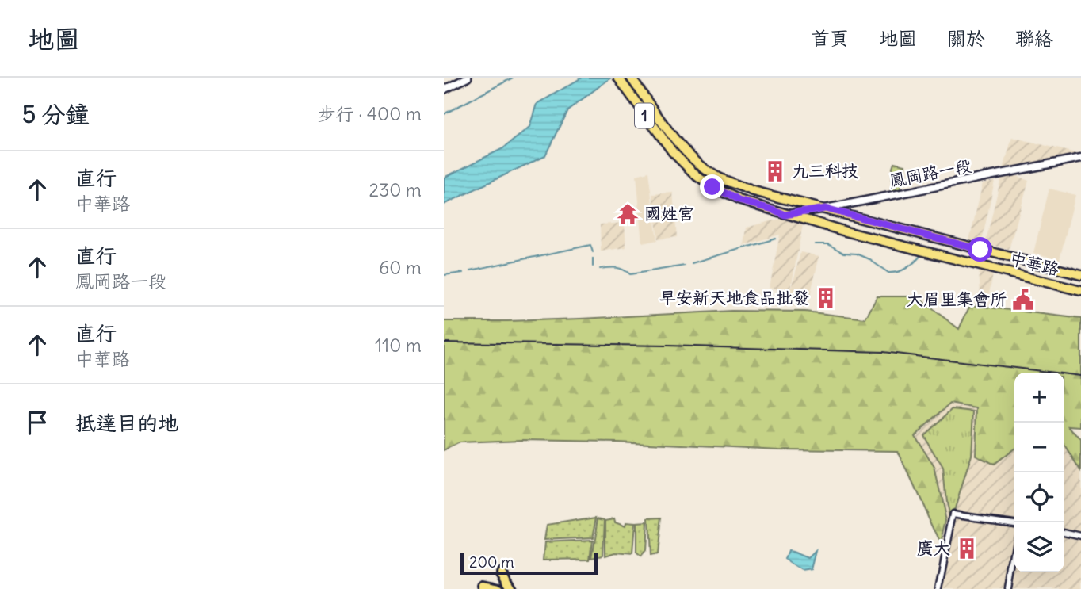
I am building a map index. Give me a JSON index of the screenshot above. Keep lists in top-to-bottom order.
{
  "streets": {
    "main road": ["1", "中華路"],
    "street": ["鳳岡路一段"]
  },
  "crossings": [
    ["鳳岡路一段", "中華路"]
  ],
  "places": {
    "building": ["九三科技", "早安新天地食品批發", "廣大"],
    "temple": ["國姓宫"],
    "public building": ["大眉里集會所"]
  },
  "scale_bar": "200 m",
  "page": {
    "header": "地圖",
    "nav": [
      "首頁",
      "地圖",
      "關於",
      "聯絡"
    ],
    "heading": ["5 分鐘", "步行 · 400 m"],
    "list": [
      ["直行", "中華路", "230 m"],
      ["直行", "鳳岡路一段", "60 m"],
      ["直行", "中華路", "110 m"],
      "抵達目的地"
    ],
    "map_buttons": ["+", "−"],
    "scale": "200 m"
  }
}
